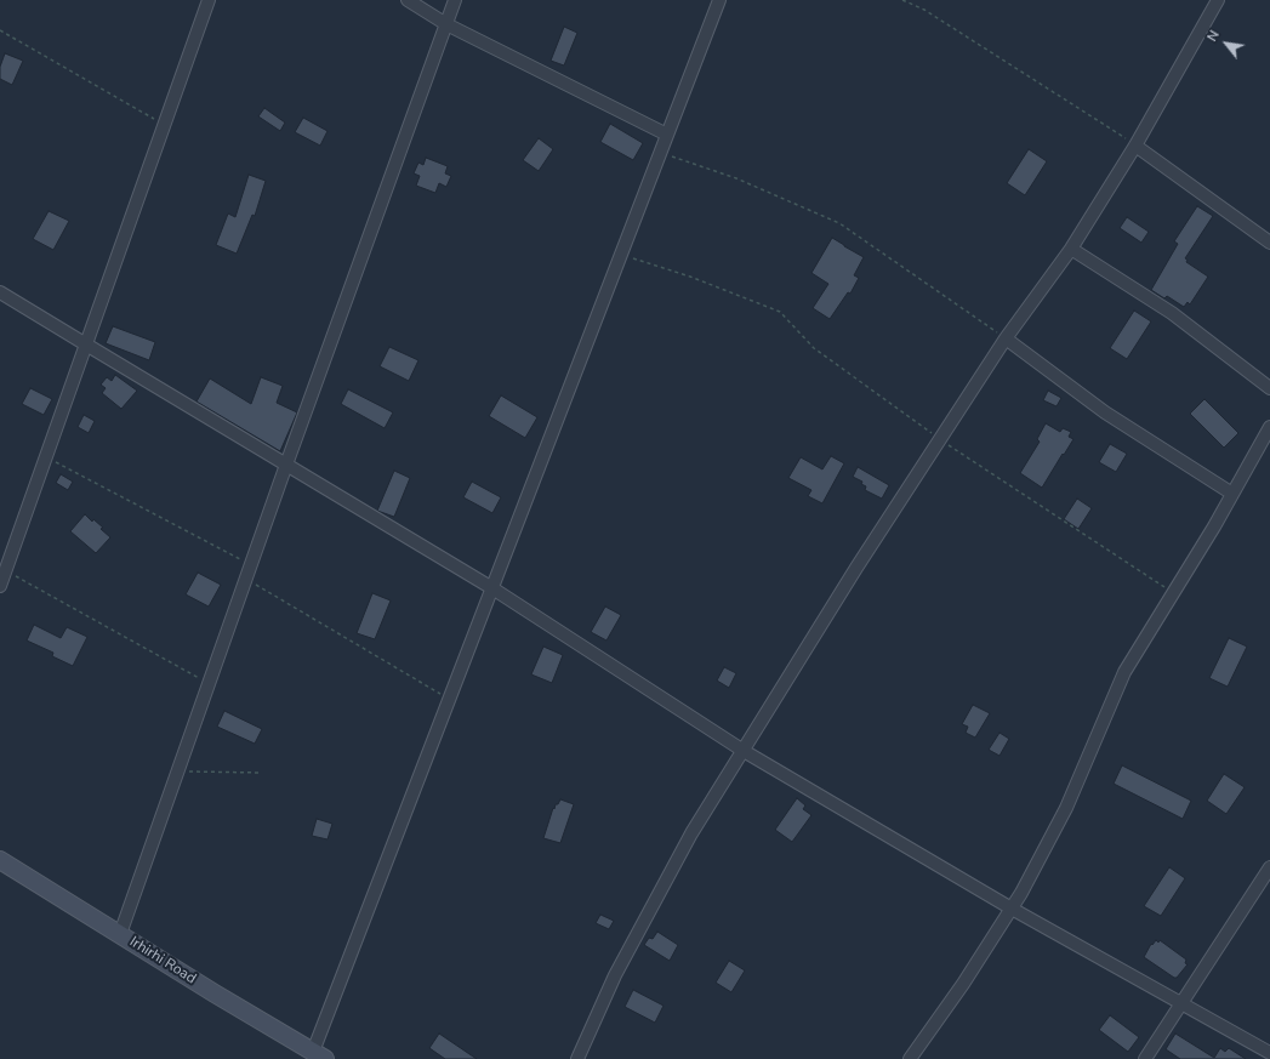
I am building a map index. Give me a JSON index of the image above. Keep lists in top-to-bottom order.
{
  "streets": {
    "street": ["Irhirhi Road"]
  },
  "north": "top left"
}
